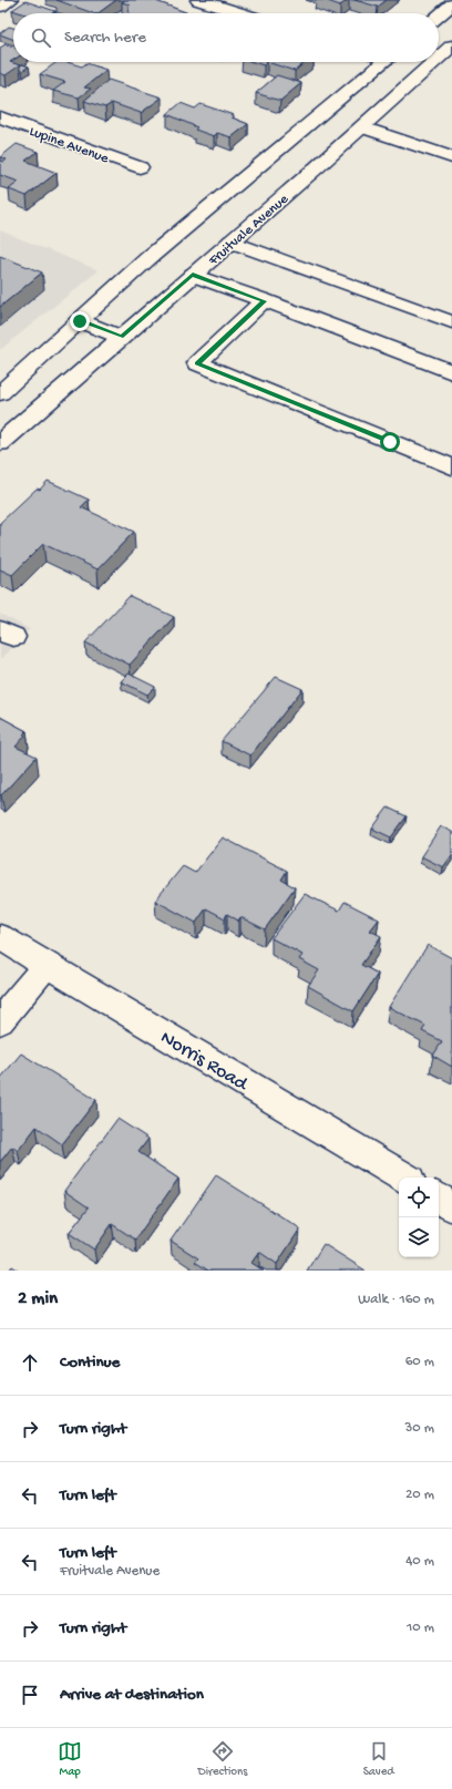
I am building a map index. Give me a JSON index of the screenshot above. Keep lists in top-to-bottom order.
{
  "streets": {
    "main road": ["Lupine Avenue", "Fruitvale Avenue", "Norris Road"]
  },
  "page": {
    "search": "Search here",
    "heading": ["2 min", "Walk · 160 m"],
    "list": [
      ["Continue", "60 m"],
      ["Turn right", "30 m"],
      ["Turn left", "20 m"],
      ["Turn left", "Fruitvale Avenue", "40 m"],
      ["Turn right", "10 m"],
      "Arrive at destination"
    ],
    "nav": ["Map", "Directions", "Saved"]
  }
}
